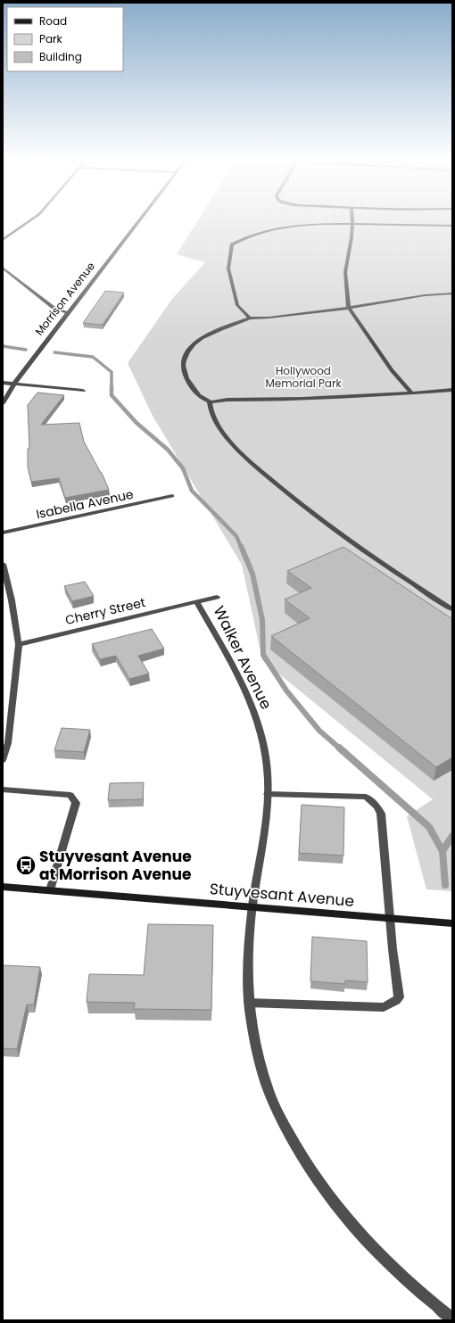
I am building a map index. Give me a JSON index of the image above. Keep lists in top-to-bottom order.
{
  "streets": {
    "main road": ["Stuyvesant Avenue"],
    "street": [
      "Morrison Avenue",
      "Isabella Avenue",
      "Cherry Street",
      "Walker Avenue"
    ]
  },
  "crossings": [
    ["Cherry Street", "Walker Avenue"],
    ["Walker Avenue", "Stuyvesant Avenue"]
  ],
  "parks": ["Hollywood Memorial Park"],
  "places": {
    "bus stop": ["Stuyvesant Avenue at Morrison Avenue"]
  },
  "legend": ["Road", "Park", "Building"]
}
